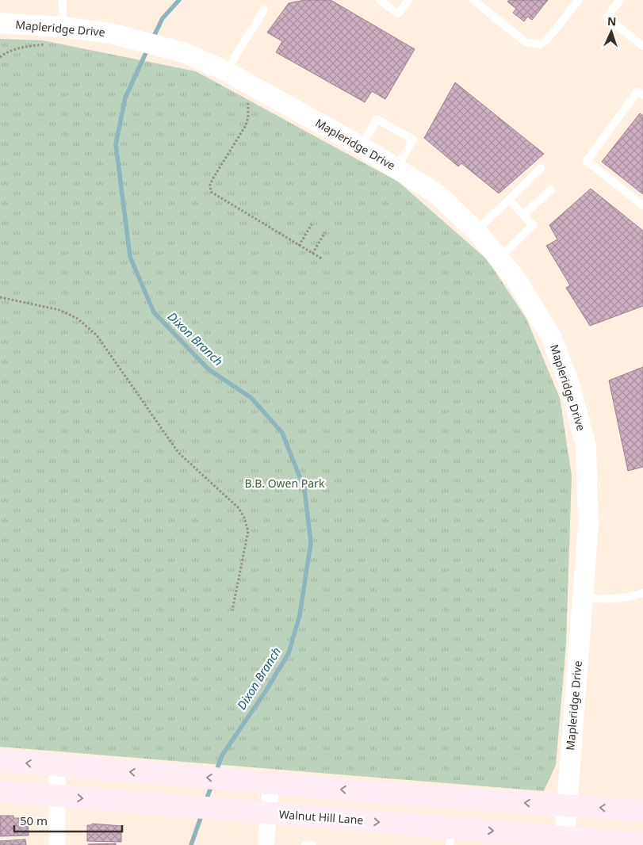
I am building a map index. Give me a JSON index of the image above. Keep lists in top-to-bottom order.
{
  "streets": {
    "main road": ["Walnut Hill Lane"],
    "street": ["Mapleridge Drive"]
  },
  "crossings": [
    ["Mapleridge Drive", "Walnut Hill Lane"]
  ],
  "water": ["Dixon Branch"],
  "parks": ["B.B. Owen Park"],
  "scale_bar": "50 m",
  "north": "top"
}
